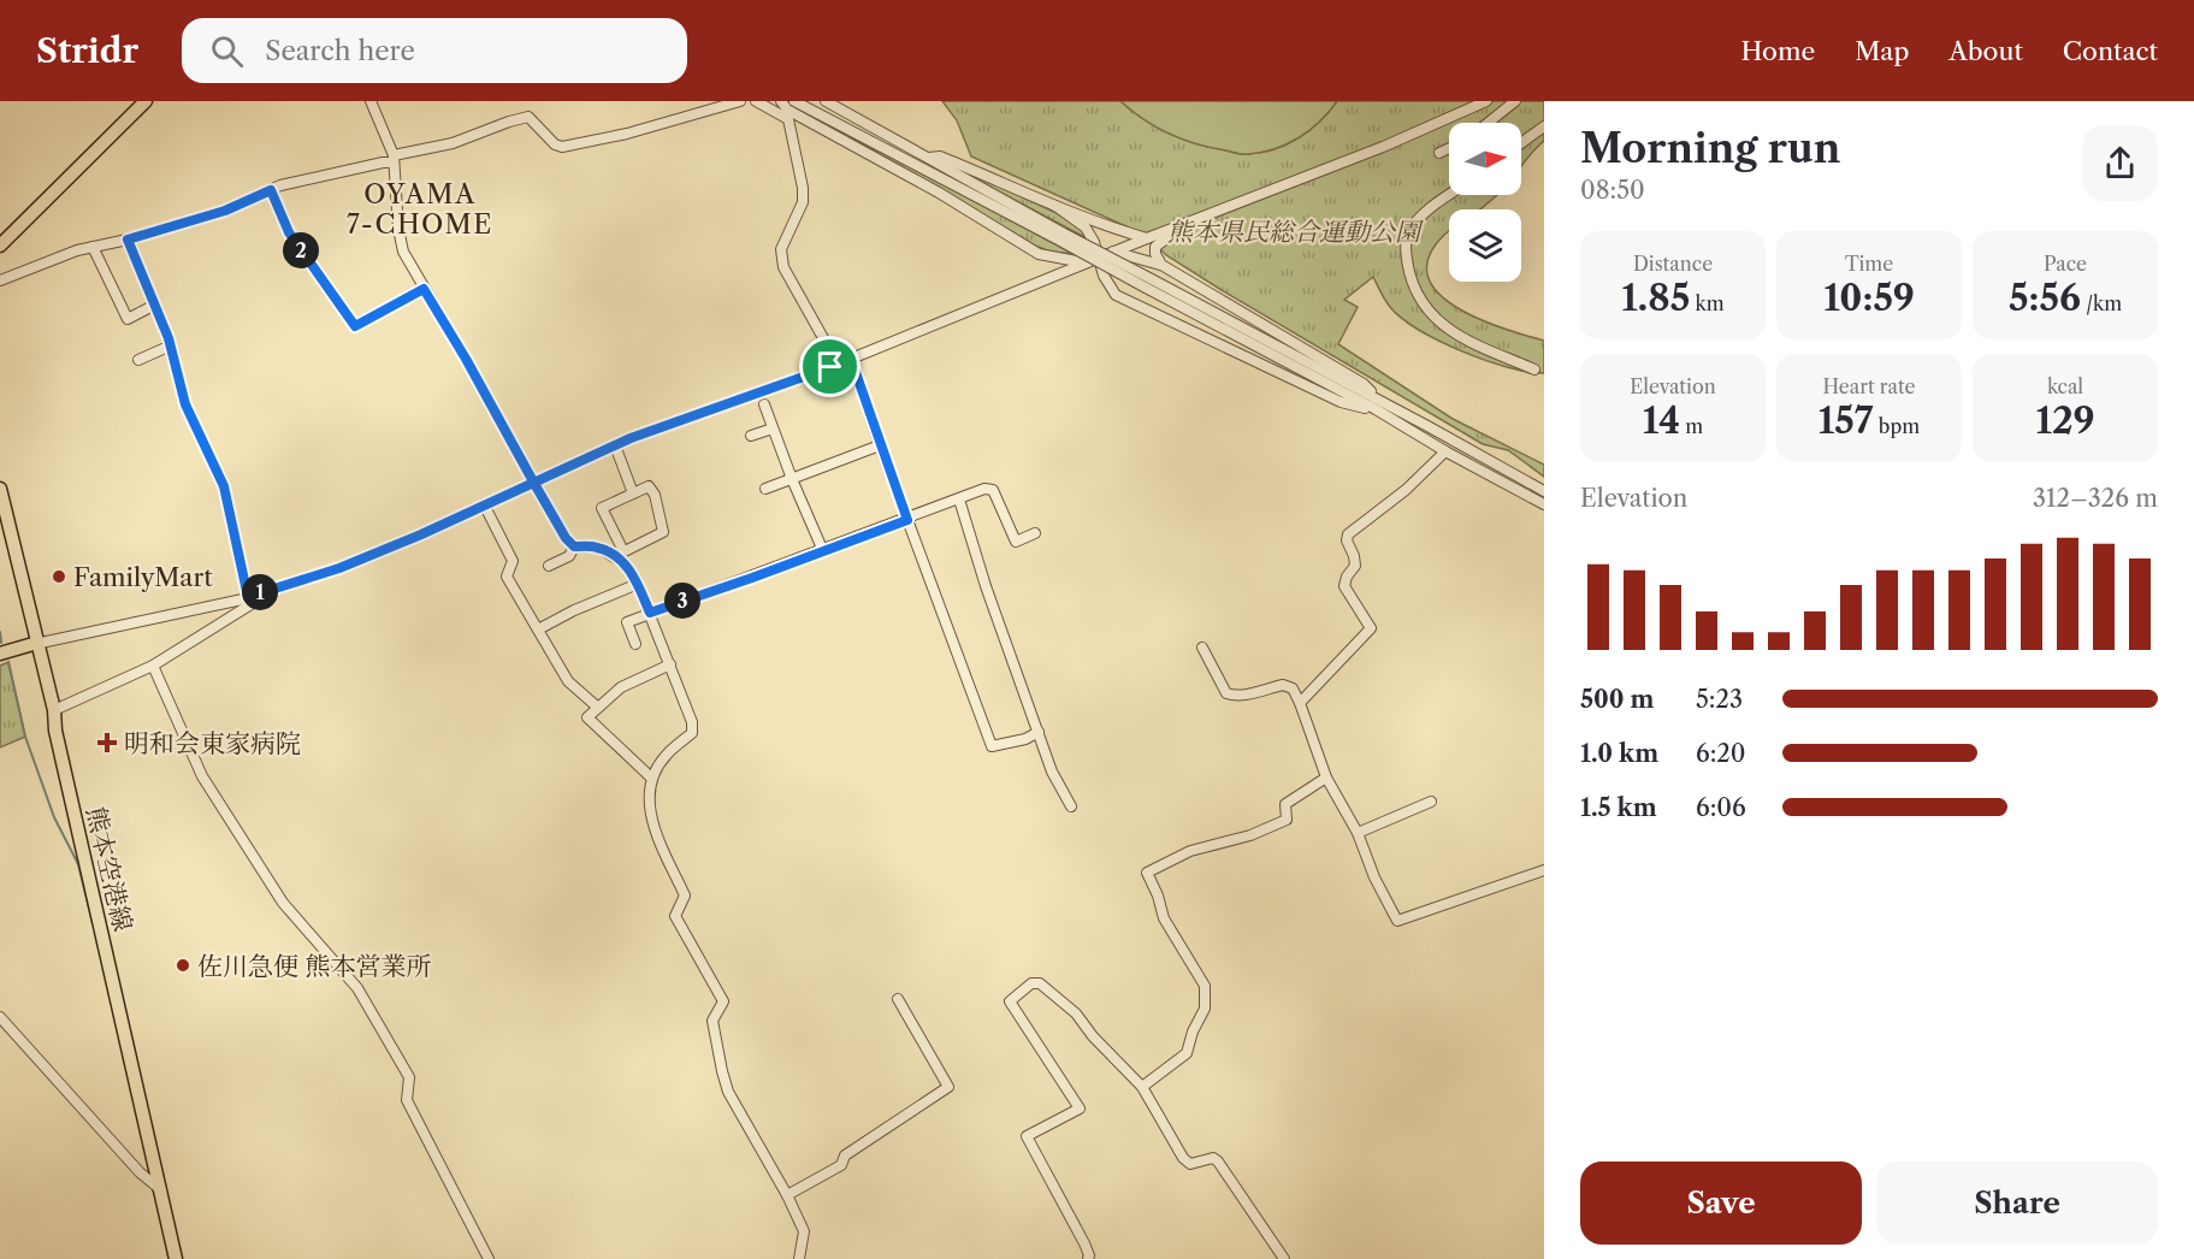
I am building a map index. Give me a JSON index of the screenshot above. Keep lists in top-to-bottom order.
{
  "streets": {
    "main road": ["熊本空港線"]
  },
  "districts": ["OYAMA 7-CHOME"],
  "parks": ["熊本県民総合運動公園"],
  "places": {
    "other": ["FamilyMart", "佐川急便 熊本営業所"],
    "health": ["明和会東家病院"]
  },
  "north": "right",
  "page": {
    "header": "Stridr",
    "search": "Search here",
    "nav": [
      "Home",
      "Map",
      "About",
      "Contact"
    ],
    "heading": ["Morning run", "08:50"],
    "stats": [
      ["Distance", "1.85 km"],
      ["Time", "10:59"],
      ["Pace", "5:56 /km"],
      ["Elevation", "14 m"],
      ["Heart rate", "157 bpm"],
      ["kcal", "129"]
    ],
    "pins": ["2", "1", "3"],
    "chart": ["Elevation", "312–326 m"],
    "list": [
      {
        "name": "500 m",
        "note": "5:23"
      },
      {
        "name": "1.0 km",
        "note": "6:20"
      },
      {
        "name": "1.5 km",
        "note": "6:06"
      }
    ],
    "buttons": ["Save", "Share"]
  }
}
